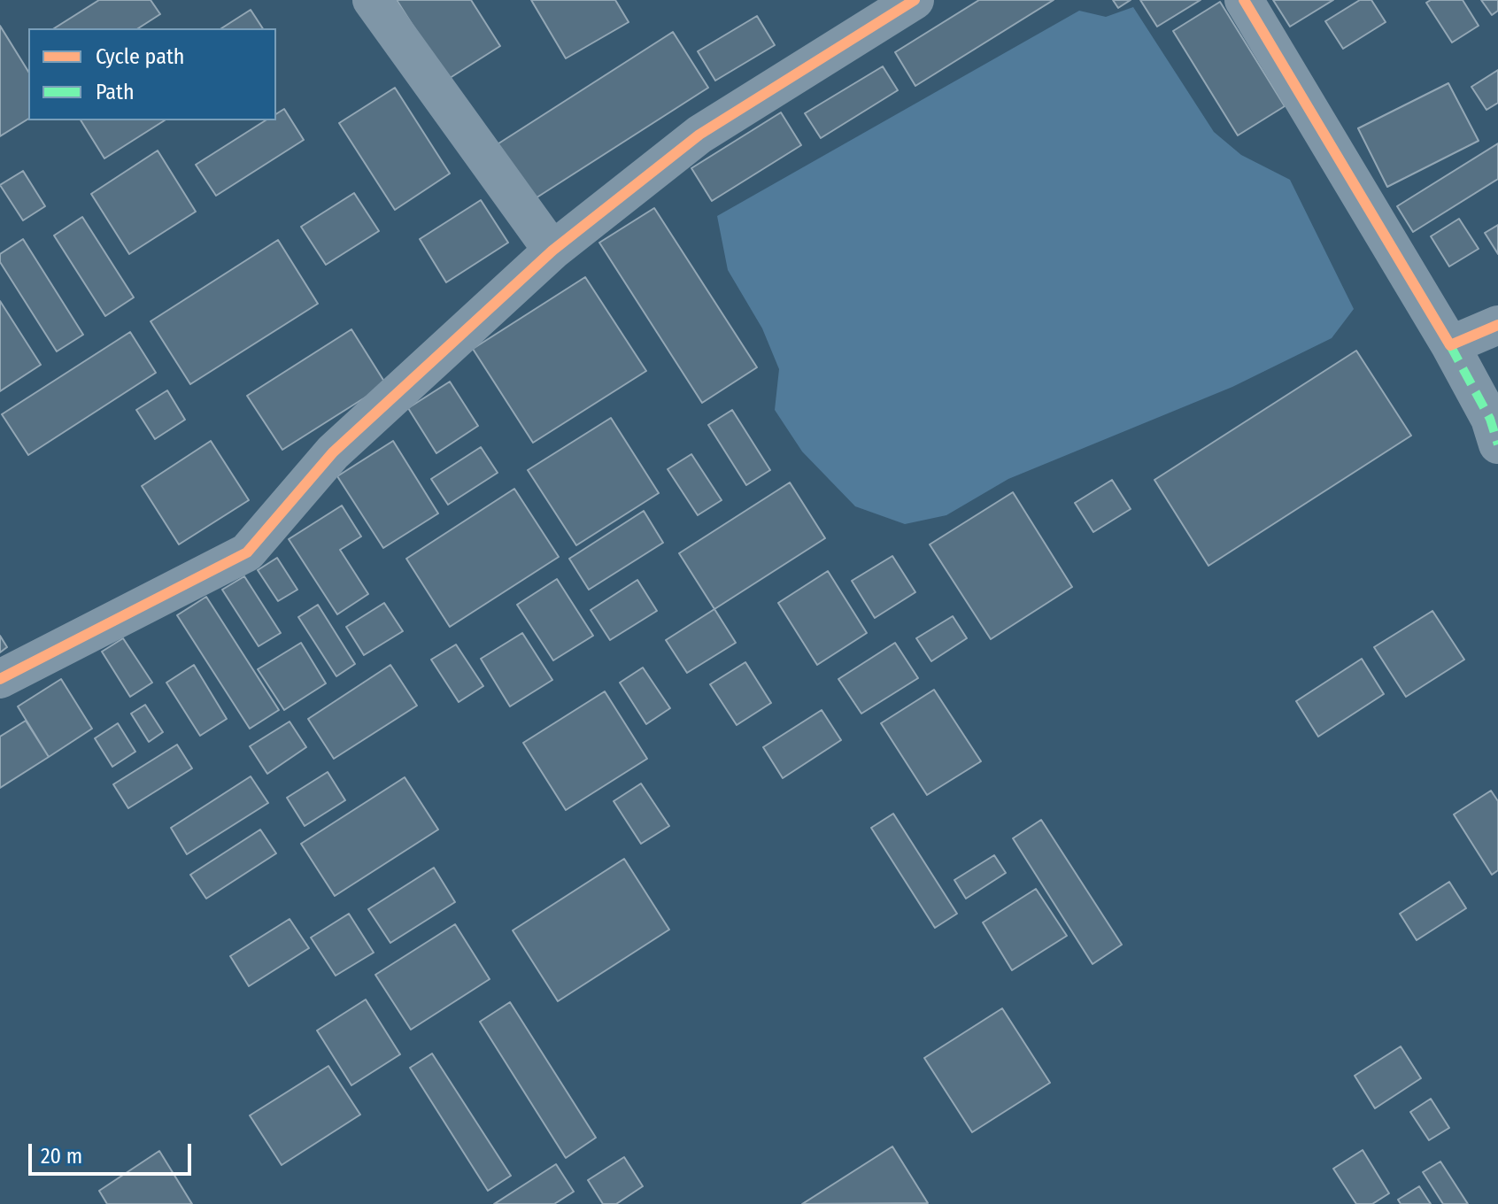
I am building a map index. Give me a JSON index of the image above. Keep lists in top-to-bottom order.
{
  "legend": ["Cycle path", "Path"],
  "scale_bar": "20 m"
}
